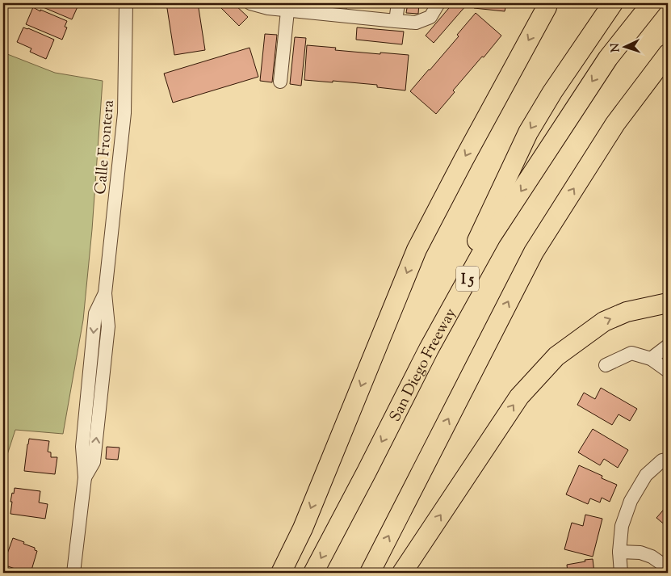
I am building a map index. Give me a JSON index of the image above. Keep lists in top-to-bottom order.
{
  "streets": {
    "highway": ["I 5", "San Diego Freeway"],
    "street": ["Calle Frontera"]
  },
  "north": "left"
}
